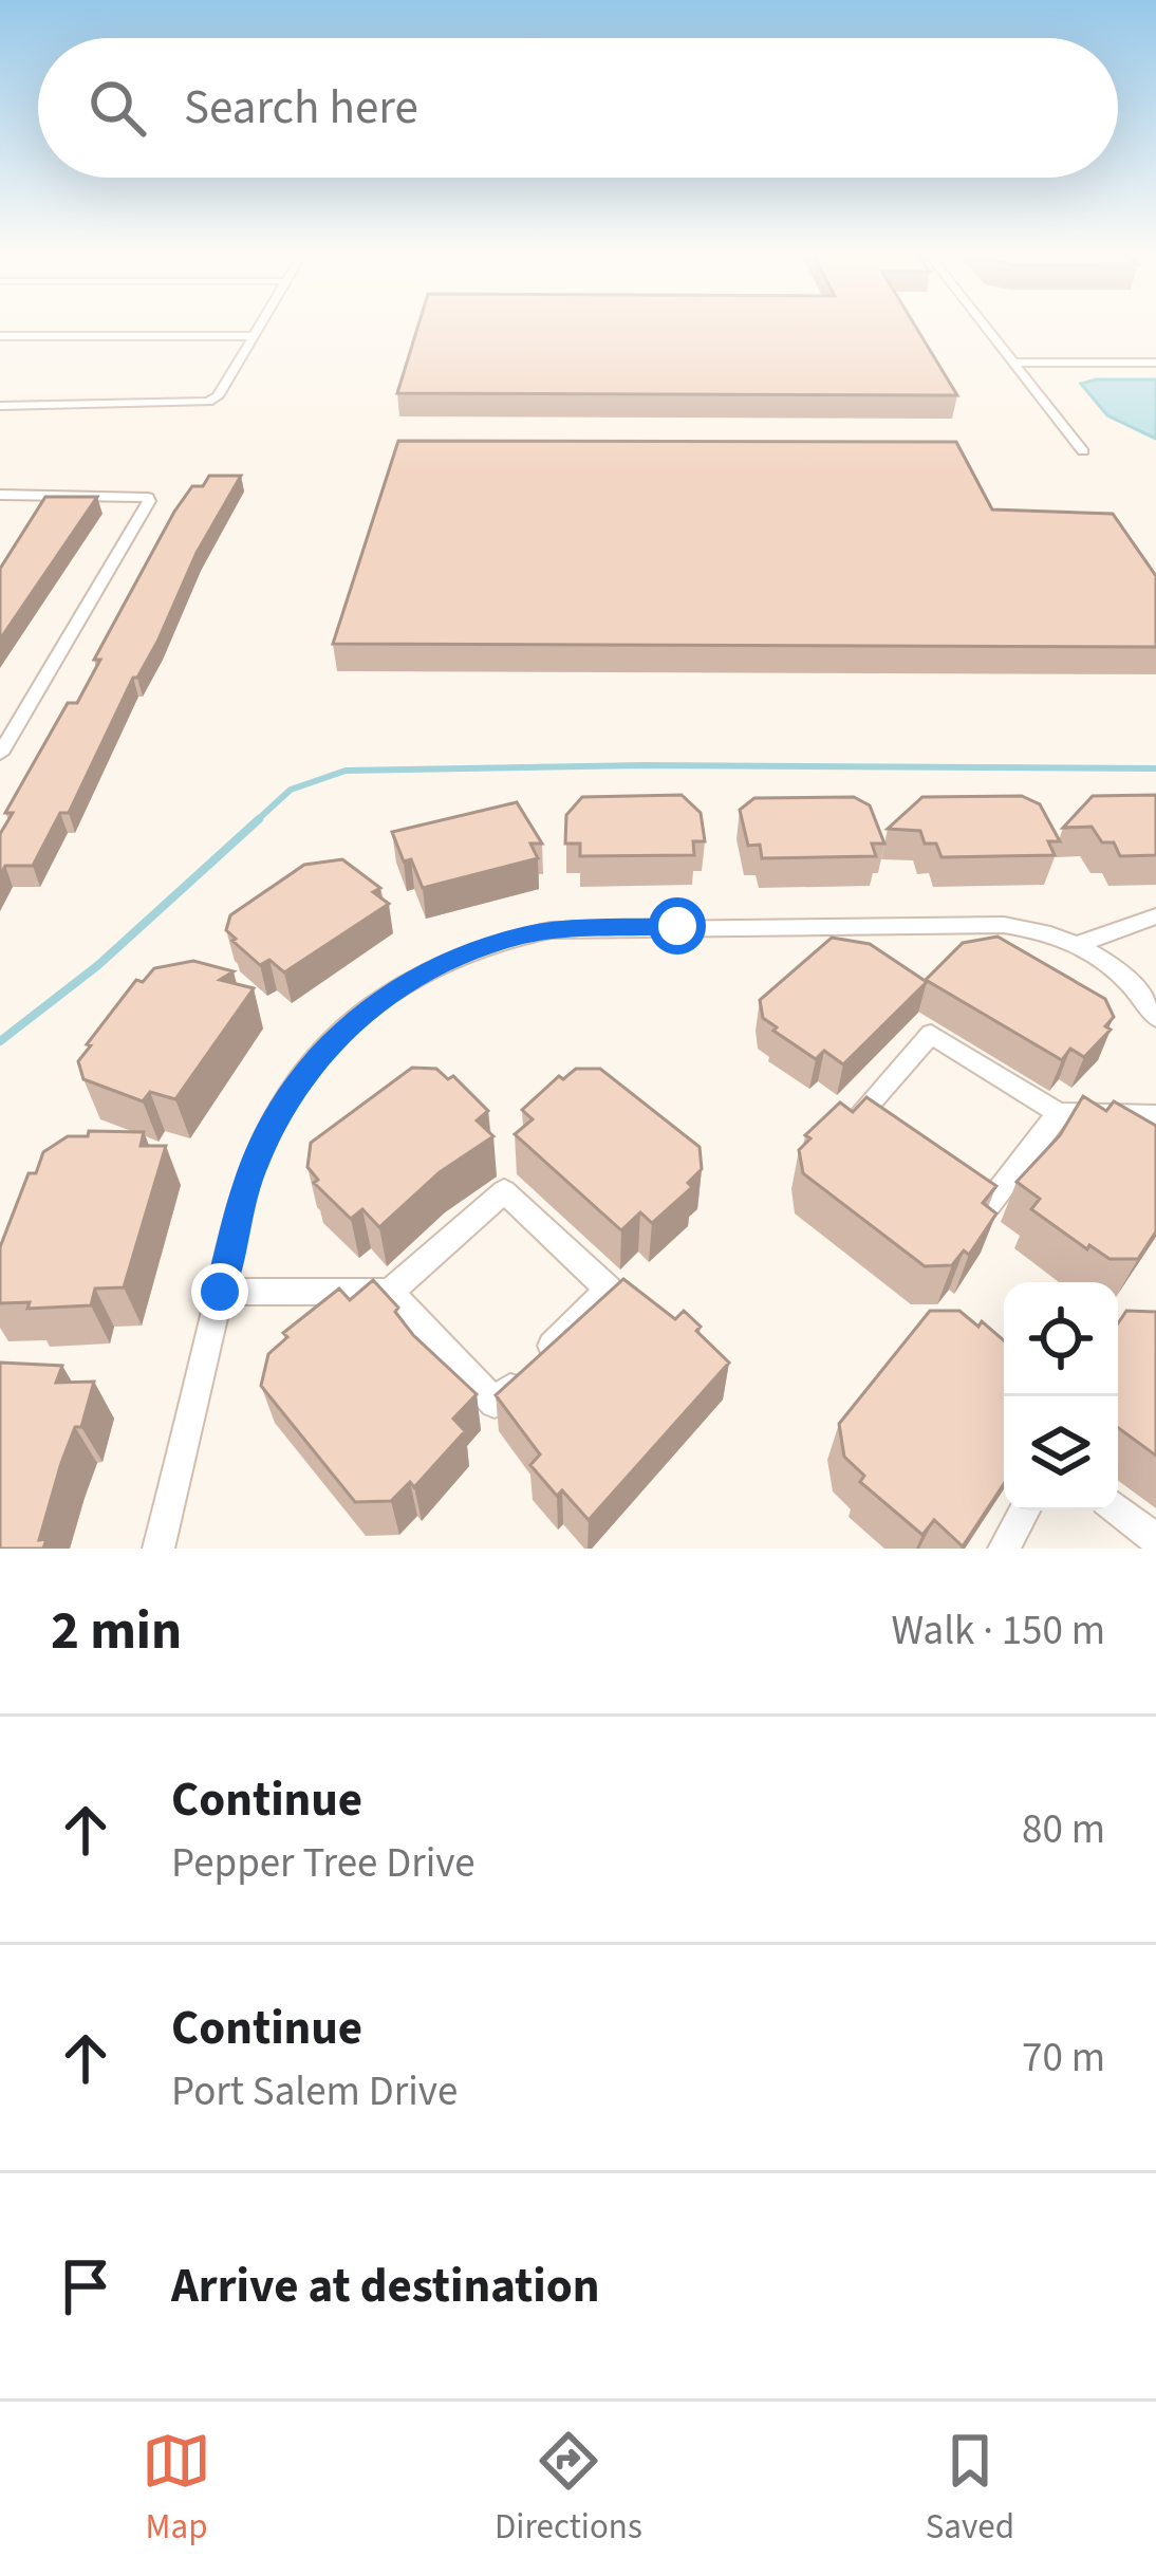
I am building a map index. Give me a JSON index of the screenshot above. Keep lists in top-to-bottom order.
{
  "page": {
    "search": "Search here",
    "heading": ["2 min", "Walk · 150 m"],
    "list": [
      ["Continue", "Pepper Tree Drive", "80 m"],
      ["Continue", "Port Salem Drive", "70 m"],
      "Arrive at destination"
    ],
    "nav": ["Map", "Directions", "Saved"]
  }
}
